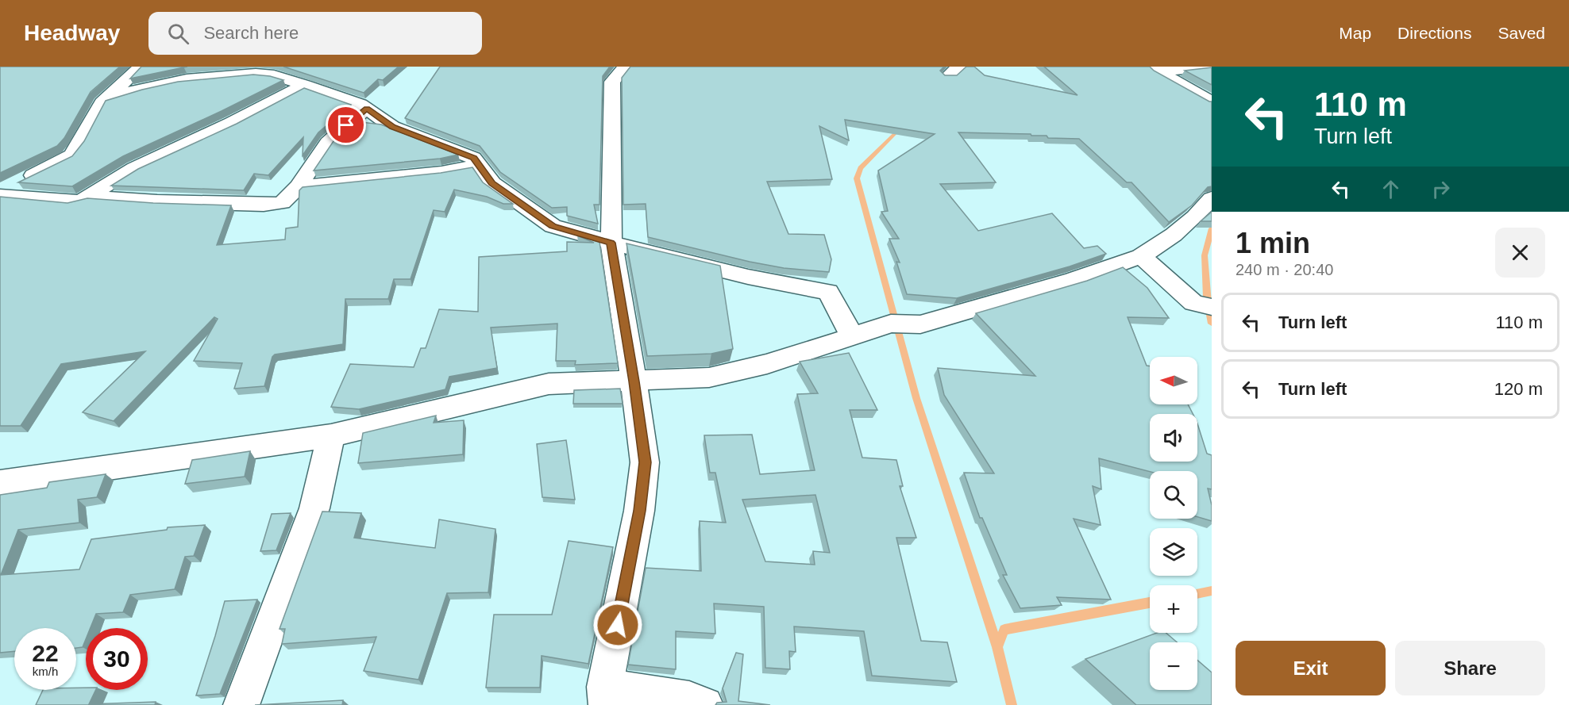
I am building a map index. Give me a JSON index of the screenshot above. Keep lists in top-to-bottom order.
{
  "north": "left",
  "page": {
    "header": "Headway",
    "search": "Search here",
    "nav": ["Map", "Directions", "Saved"],
    "turn": ["110 m", "Turn left"],
    "heading": ["1 min", "240 m · 20:40"],
    "list": [
      {
        "name": "Turn left",
        "value": "110 m"
      },
      {
        "name": "Turn left",
        "value": "120 m"
      }
    ],
    "map_buttons": ["+", "−"],
    "speed": "22 km/h",
    "limit": "30",
    "buttons": ["Exit", "Share"]
  }
}
